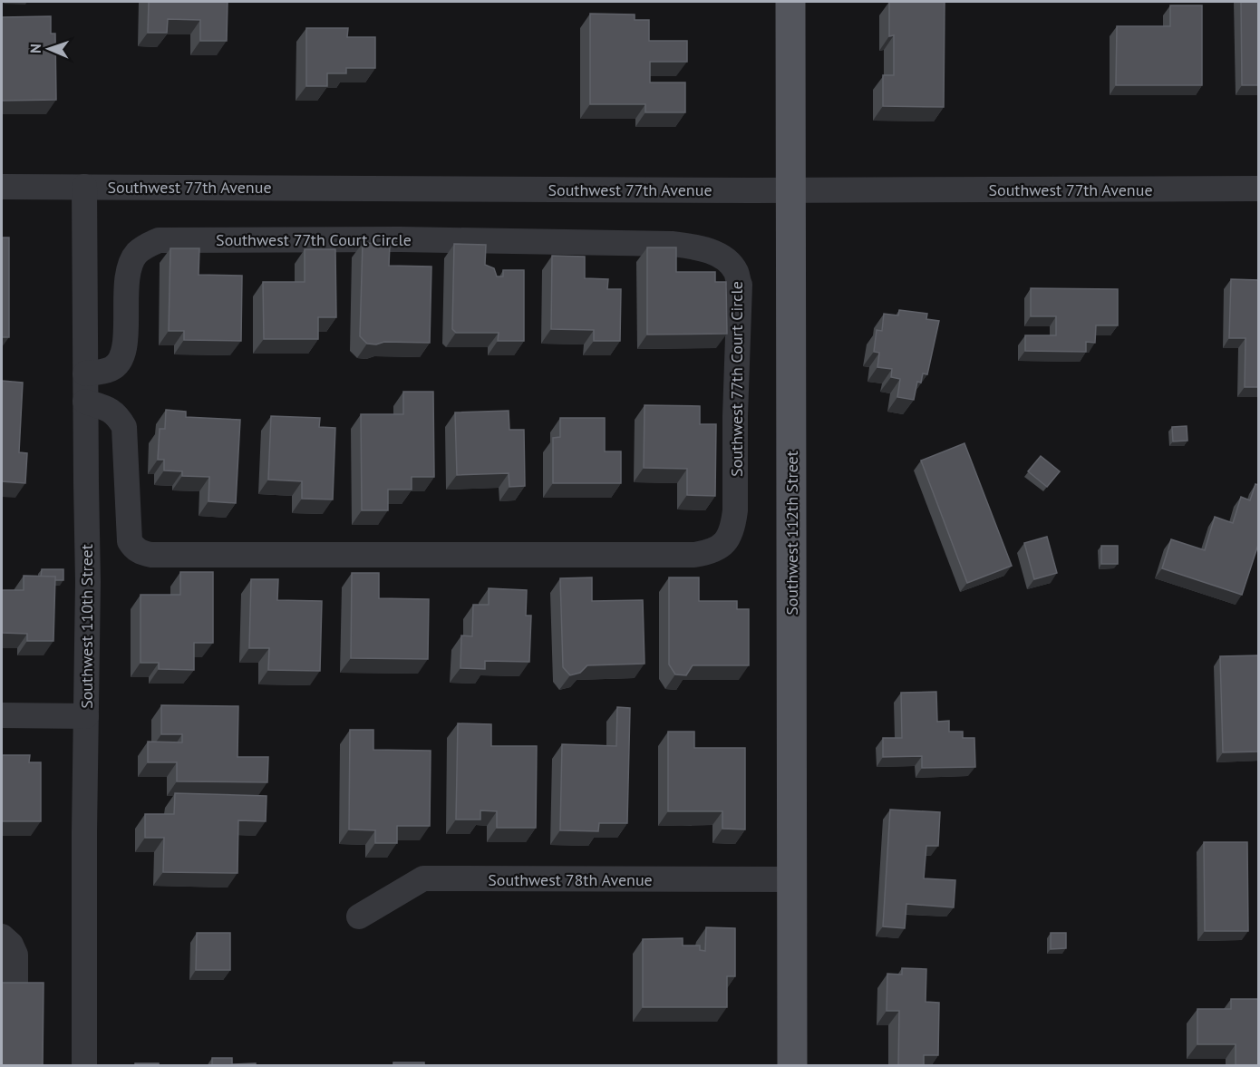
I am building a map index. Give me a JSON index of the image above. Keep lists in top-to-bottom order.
{
  "streets": {
    "main road": ["Southwest 112th Street"],
    "street": [
      "Southwest 77th Avenue",
      "Southwest 77th Court Circle",
      "Southwest 110th Street",
      "Southwest 78th Avenue"
    ]
  },
  "crossings": [
    ["Southwest 77th Avenue", "Southwest 112th Street"],
    ["Southwest 77th Avenue", "Southwest 110th Street"],
    ["Southwest 77th Court Circle", "Southwest 110th Street"],
    ["Southwest 112th Street", "Southwest 78th Avenue"]
  ],
  "north": "left"
}
